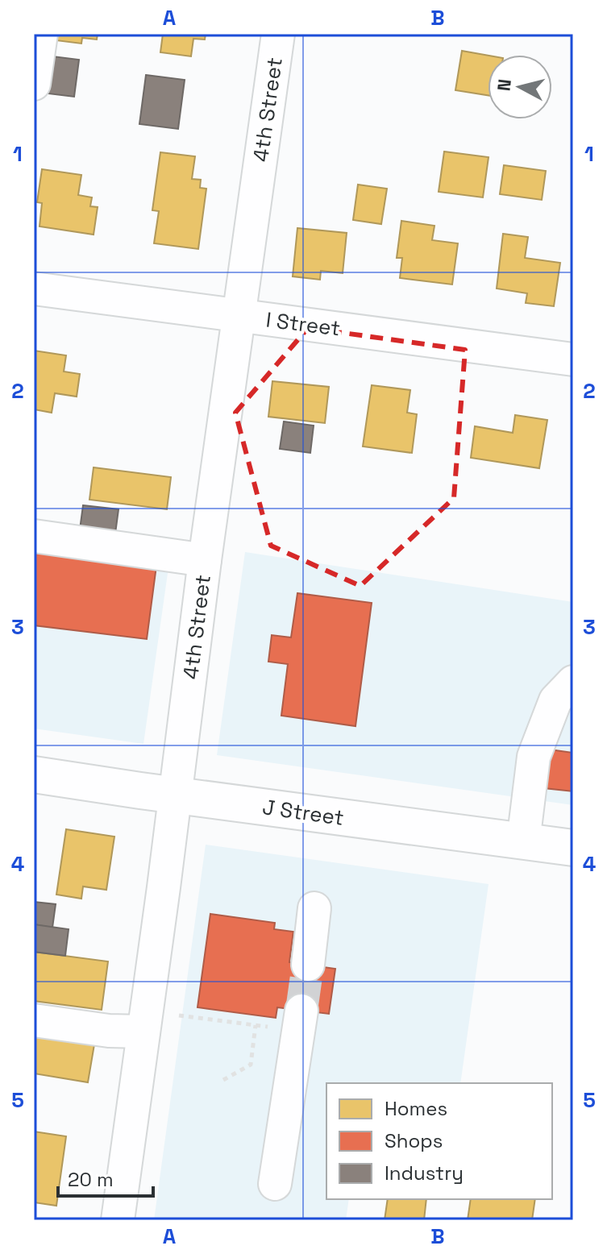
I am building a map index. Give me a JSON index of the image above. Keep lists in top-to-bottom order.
{
  "streets": {
    "main road": ["J Street"],
    "street": ["4th Street", "I Street"]
  },
  "crossings": [
    ["4th Street", "I Street"],
    ["4th Street", "J Street"]
  ],
  "legend": ["Homes", "Shops", "Industry"],
  "scale_bar": "20 m",
  "north": "left",
  "grid": {
    "columns": ["A", "B"],
    "rows": [
      "1",
      "2",
      "3",
      "4",
      "5"
    ]
  }
}
